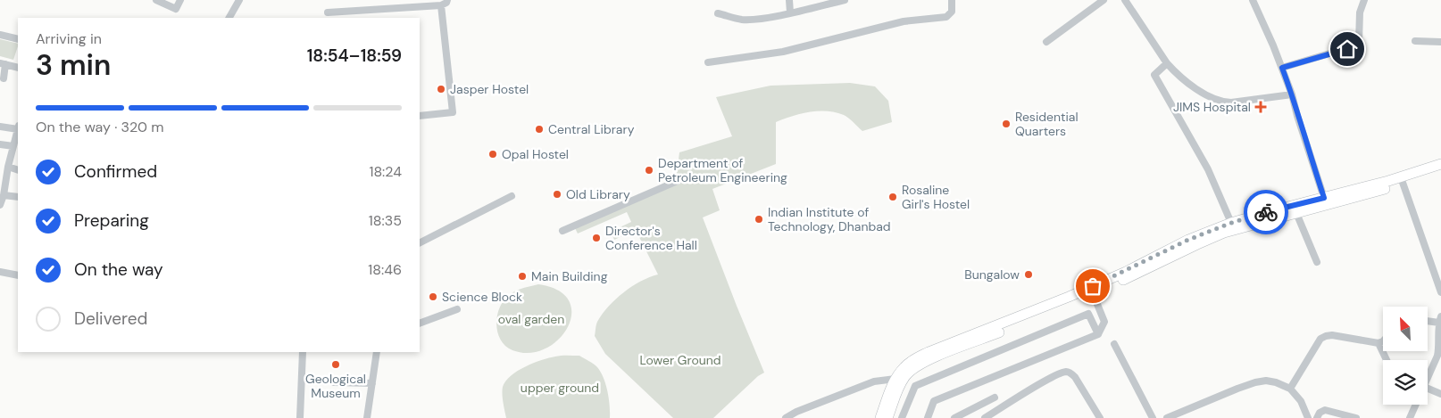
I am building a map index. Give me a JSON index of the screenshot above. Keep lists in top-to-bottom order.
{
  "parks": ["oval garden", "Lower Ground", "upper ground"],
  "places": {
    "other": [
      "Jasper Hostel",
      "Residential Quarters",
      "Central Library",
      "Opal Hostel",
      "Department of Petroleum Engineering",
      "Old Library",
      "Rosaline Girl's Hostel",
      "Indian Institute of Technology, Dhanbad",
      "Director's Conference Hall",
      "Bungalow",
      "Main Building",
      "Science Block",
      "Geological Museum"
    ],
    "health": ["JIMS Hospital"]
  },
  "north": "top left",
  "page": {
    "heading": ["3 min", "Arriving in", "18:54–18:59"],
    "bar": "On the way · 320 m",
    "list": [
      ["Confirmed", "18:24"],
      ["Preparing", "18:35"],
      ["On the way", "18:46"],
      "Delivered"
    ]
  }
}
